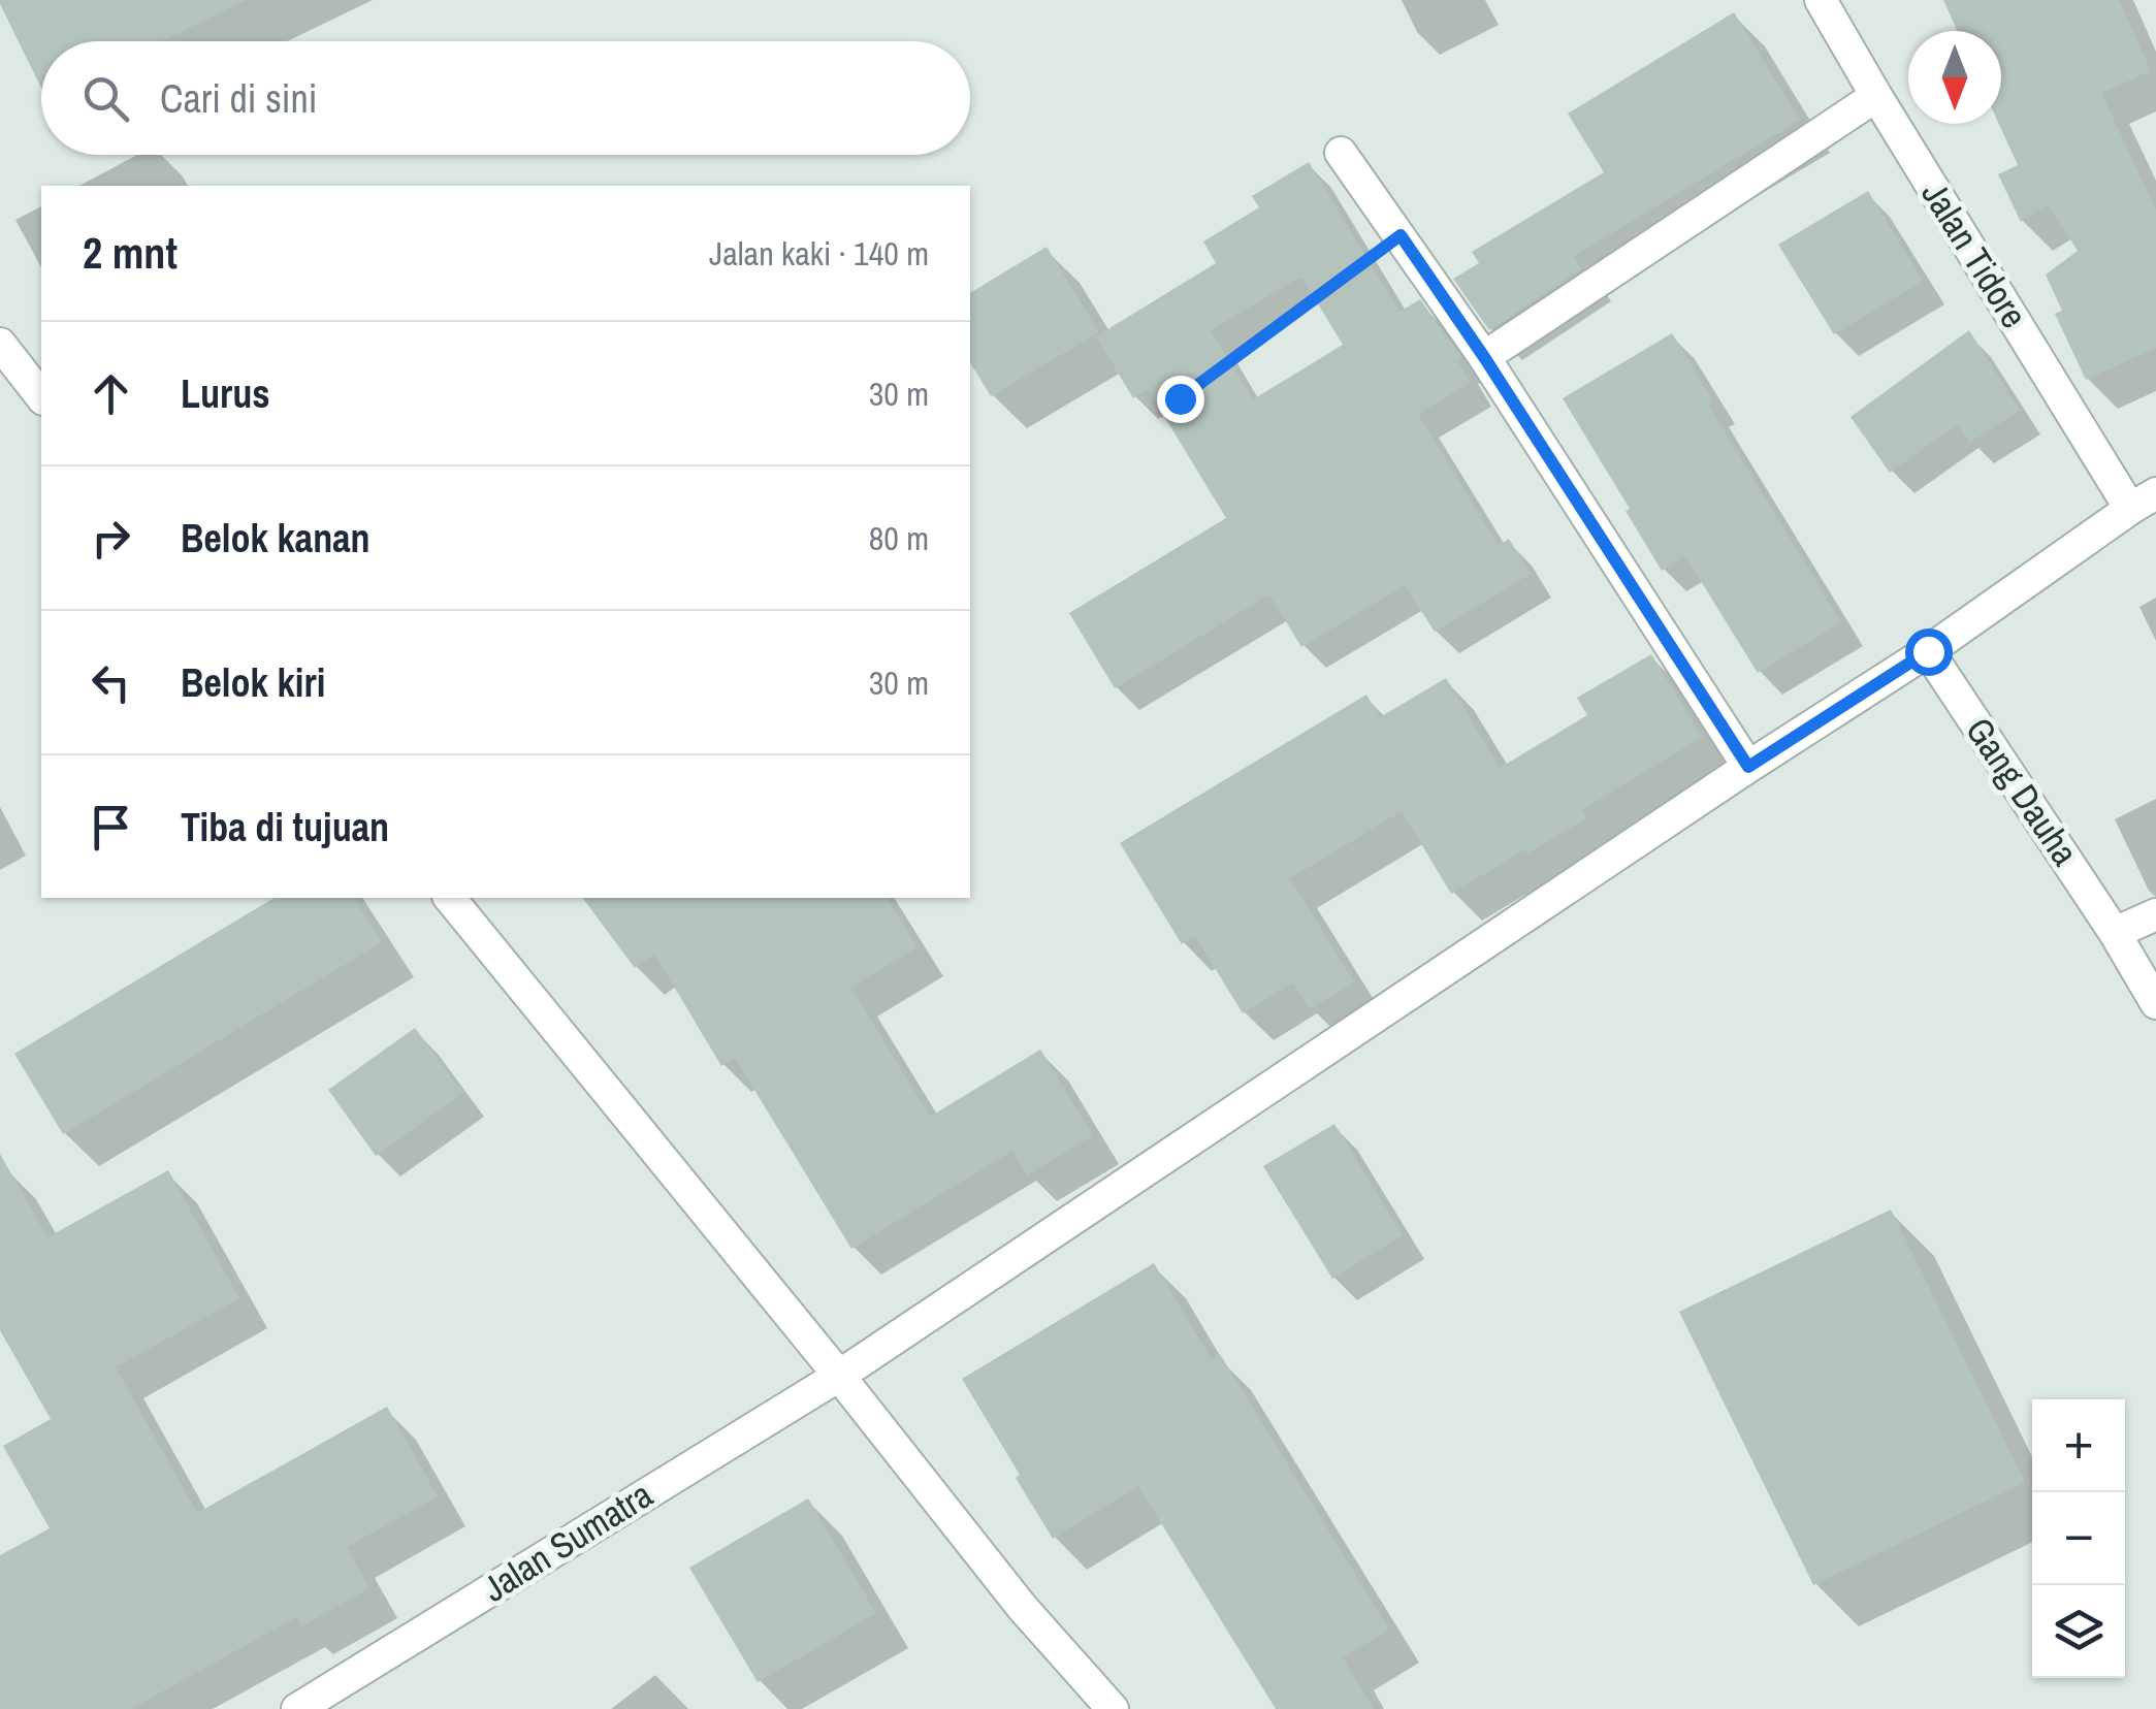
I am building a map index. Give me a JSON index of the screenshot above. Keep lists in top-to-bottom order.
{
  "streets": {
    "street": ["Jalan Tidore", "Gang Dauha", "Jalan Sumatra"]
  },
  "crossings": [
    ["Jalan Tidore", "Jalan Sumatra"],
    ["Gang Dauha", "Jalan Sumatra"]
  ],
  "north": "bottom",
  "page": {
    "search": "Cari di sini",
    "heading": ["2 mnt", "Jalan kaki · 140 m"],
    "list": [
      ["Lurus", "30 m"],
      ["Belok kanan", "80 m"],
      ["Belok kiri", "30 m"],
      "Tiba di tujuan"
    ],
    "map_buttons": ["+", "−"]
  }
}
